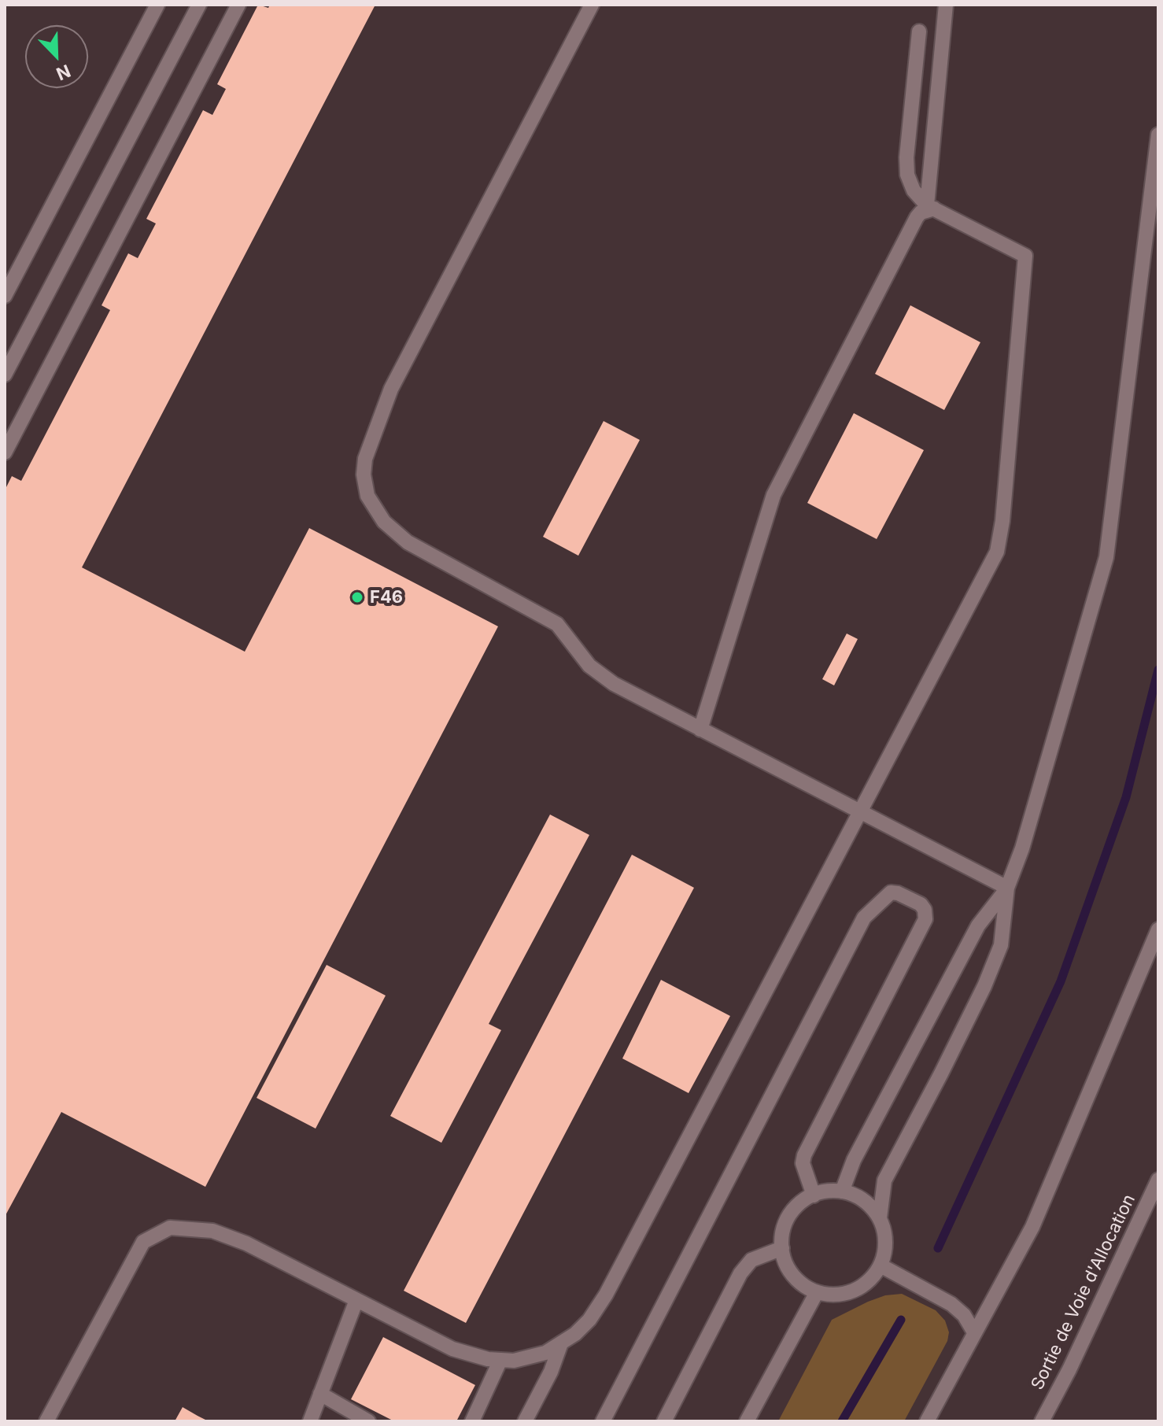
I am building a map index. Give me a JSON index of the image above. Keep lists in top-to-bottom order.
{
  "streets": {
    "lane": ["Sortie de Voie d'Allocation"]
  },
  "places": ["F46"],
  "north": "bottom right"
}
